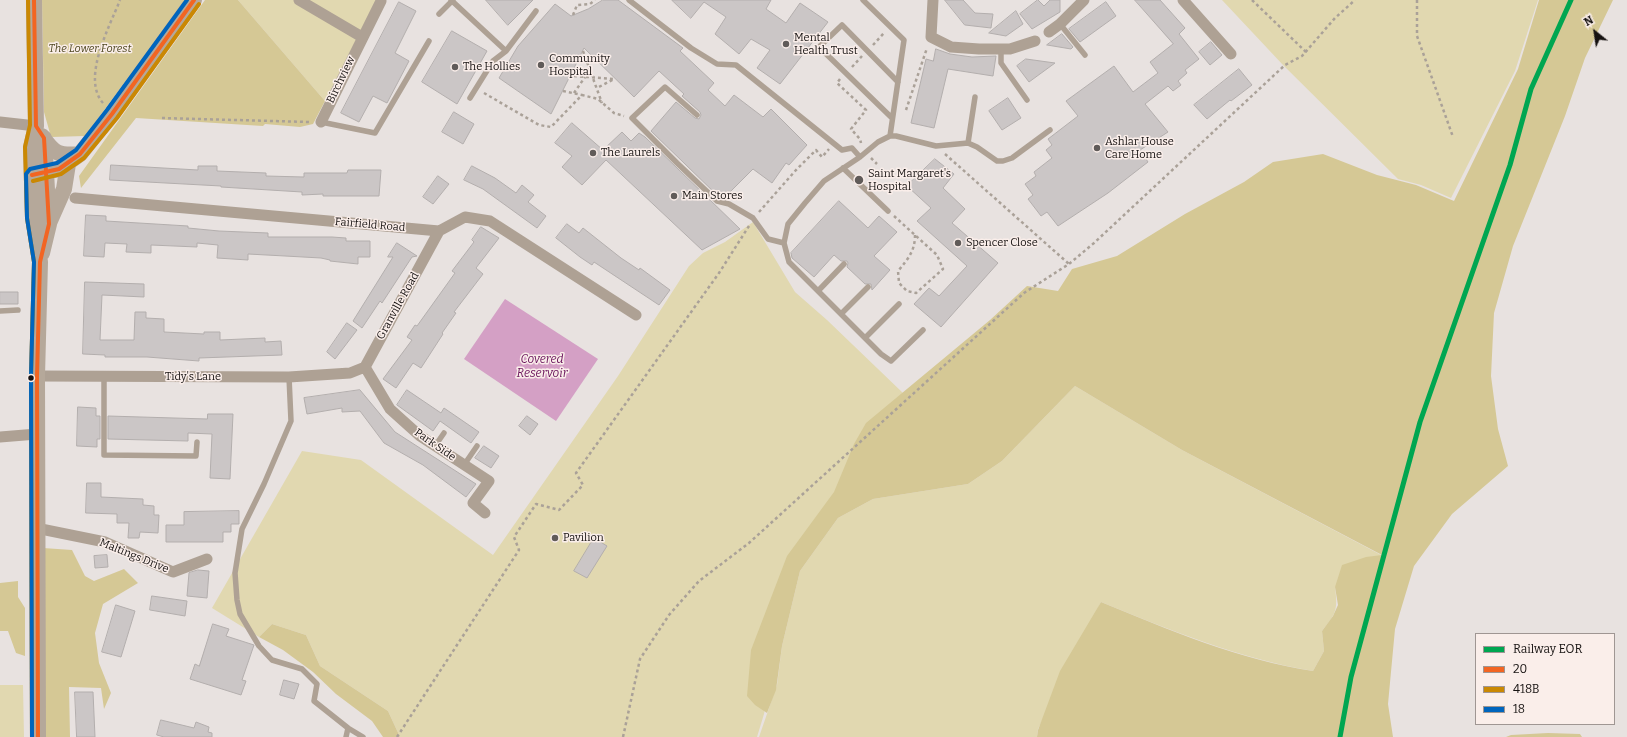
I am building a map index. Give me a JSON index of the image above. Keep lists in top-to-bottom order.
{
  "streets": {
    "street": [
      "Birchview",
      "Fairfield Road",
      "Granville Road",
      "Tidy's Lane",
      "Park Side",
      "Maltings Drive"
    ]
  },
  "crossings": [
    ["Fairfield Road", "Granville Road"],
    ["Granville Road", "Tidy's Lane"],
    ["Granville Road", "Park Side"],
    ["Tidy's Lane", "Park Side"]
  ],
  "water": ["Covered Reservoir"],
  "parks": ["The Lower Forest"],
  "places": [
    "Mental Health Trust",
    "Community Hospital",
    "The Hollies",
    "Ashlar House Care Home",
    "The Laurels",
    "Saint Margaret's Hospital",
    "Main Stores",
    "Spencer Close",
    "Pavilion"
  ],
  "lines": [
    "rail line EOR",
    "transit line 20",
    "transit line 418B",
    "transit line 18"
  ],
  "legend": [
    "Railway EOR",
    "20",
    "418B",
    "18"
  ],
  "north": "top left"
}
